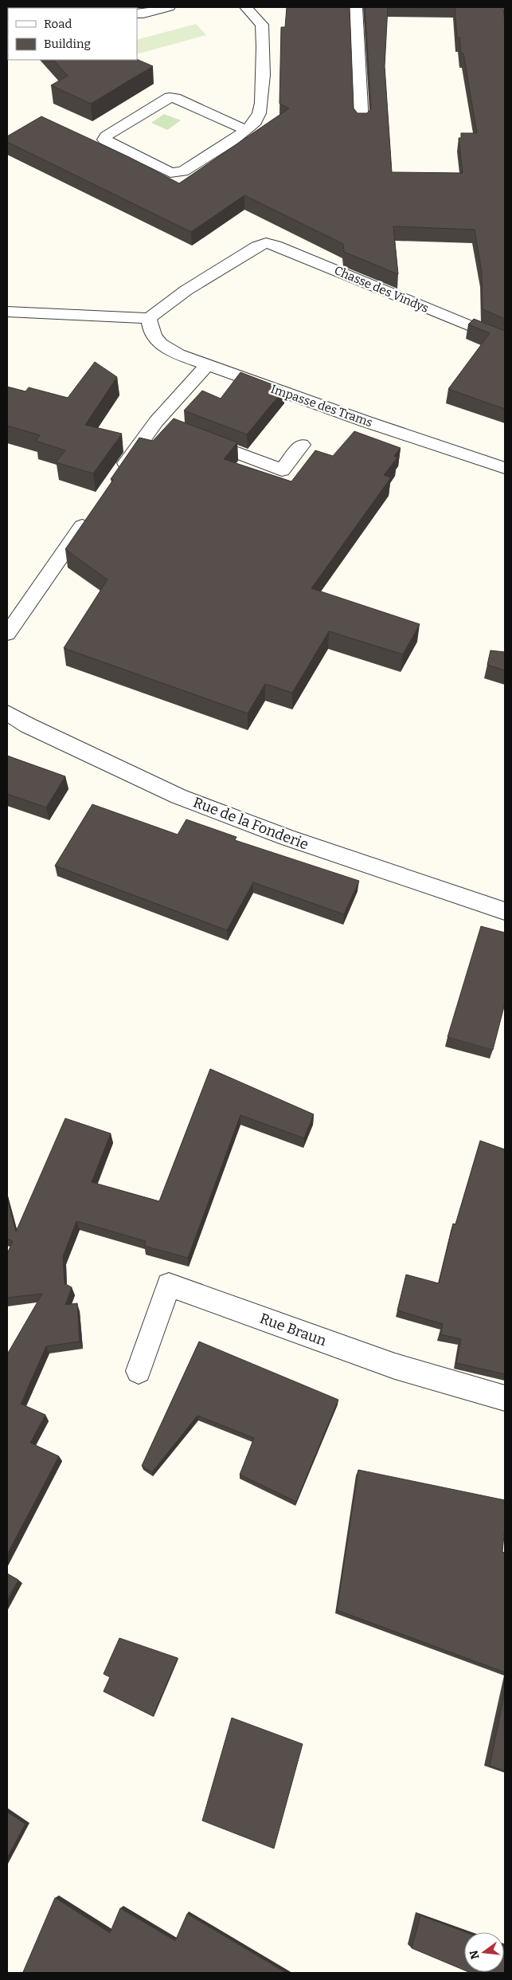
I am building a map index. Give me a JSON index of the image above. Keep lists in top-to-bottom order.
{
  "streets": {
    "street": [
      "Chasse des Vindys",
      "Impasse des Trams",
      "Rue de la Fonderie",
      "Rue Braun"
    ]
  },
  "crossings": [
    ["Chasse des Vindys", "Impasse des Trams"]
  ],
  "legend": ["Road", "Building"],
  "north": "left"
}
